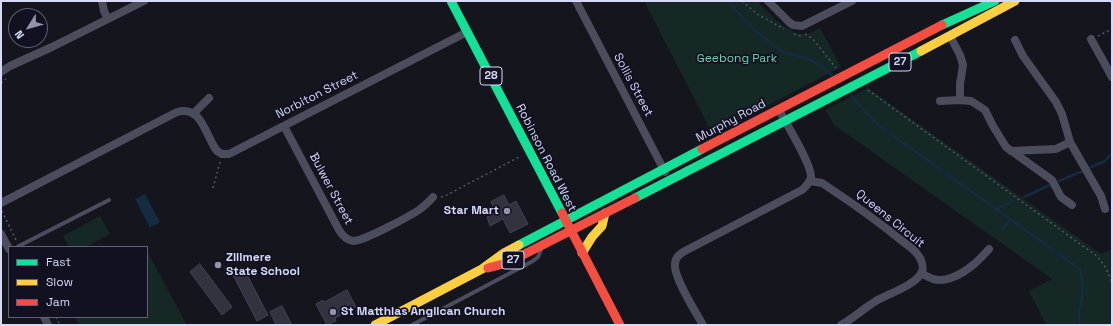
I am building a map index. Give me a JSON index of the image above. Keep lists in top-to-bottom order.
{
  "streets": {
    "main road": [
      "27",
      "28",
      "Murphy Road",
      "Robinson Road West"
    ],
    "street": [
      "Sollis Street",
      "Norbiton Street",
      "Bulwer Street",
      "Queens Circuit"
    ]
  },
  "crossings": [
    ["Sollis Street", "Murphy Road"],
    ["Norbiton Street", "Robinson Road West"],
    ["Norbiton Street", "Bulwer Street"],
    ["Murphy Road", "Robinson Road West"]
  ],
  "parks": ["Geebong Park"],
  "places": ["Star Mart", "Zillmere State School", "St Matthias Anglican Church"],
  "legend": ["Fast", "Slow", "Jam"],
  "north": "bottom left"
}
